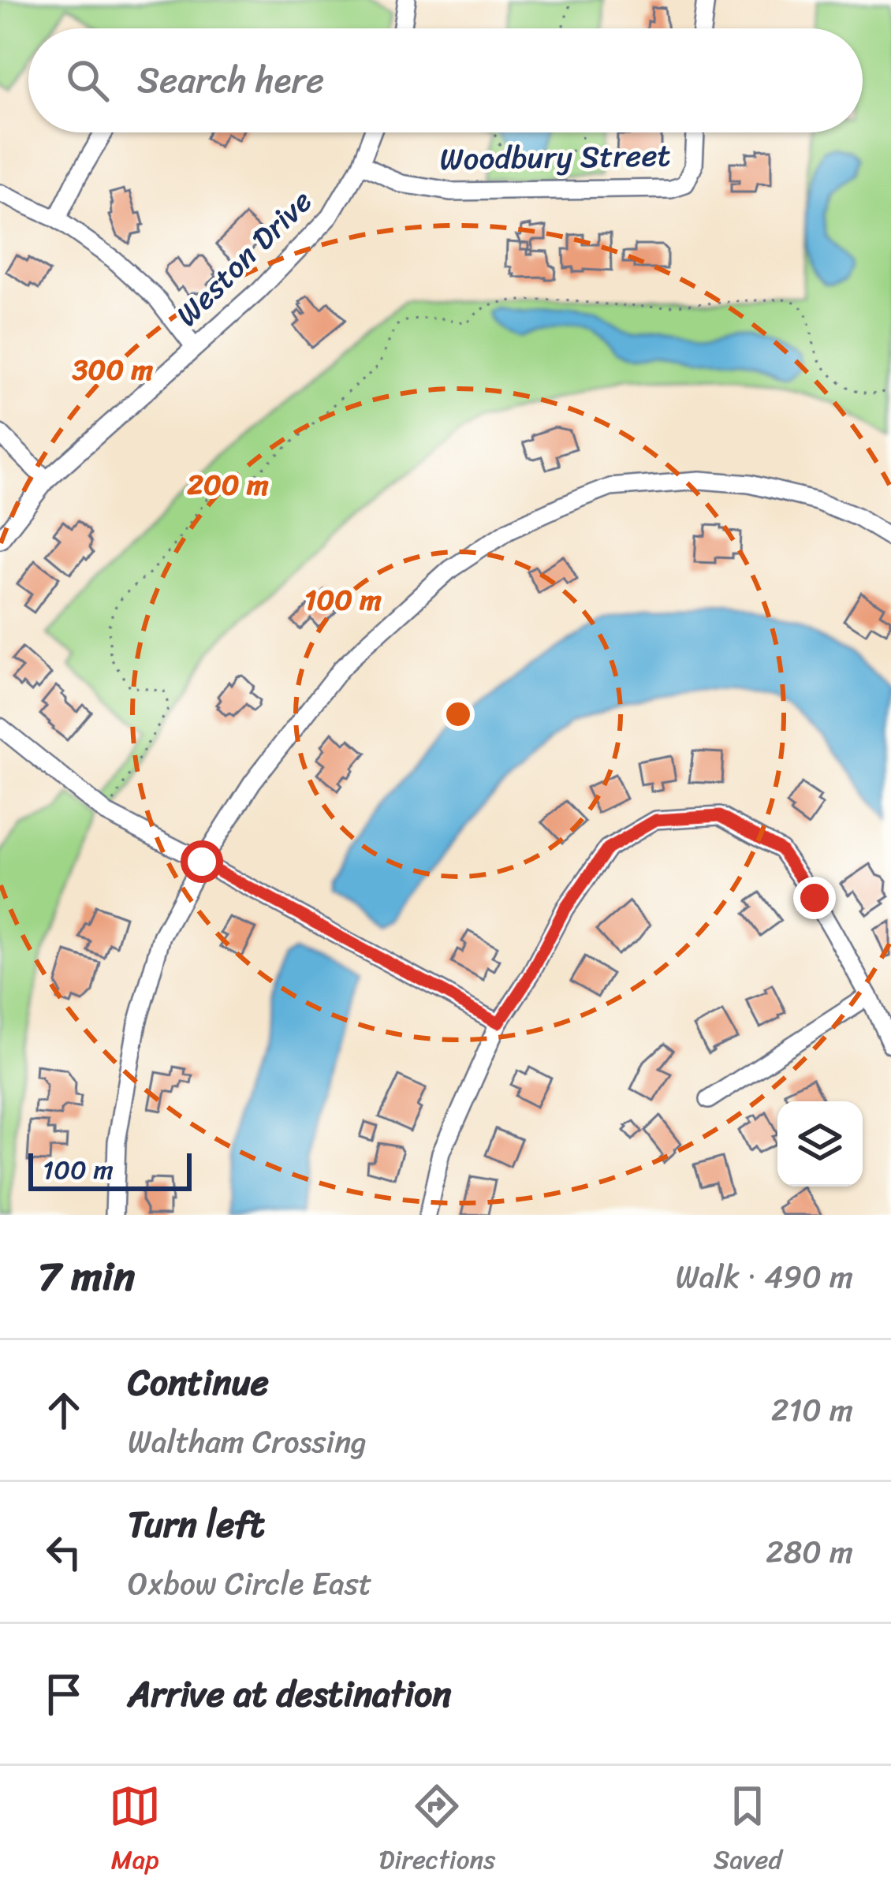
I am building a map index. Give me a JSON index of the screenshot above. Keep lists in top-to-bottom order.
{
  "streets": {
    "street": ["Woodbury Street", "Weston Drive"]
  },
  "crossings": [
    ["Woodbury Street", "Weston Drive"]
  ],
  "scale_bar": "100 m",
  "page": {
    "search": "Search here",
    "scale": "100 m",
    "heading": ["7 min", "Walk · 490 m"],
    "list": [
      ["Continue", "Waltham Crossing", "210 m"],
      ["Turn left", "Oxbow Circle East", "280 m"],
      "Arrive at destination"
    ],
    "nav": ["Map", "Directions", "Saved"]
  },
  "rings": ["300 m", "200 m", "100 m"]
}
